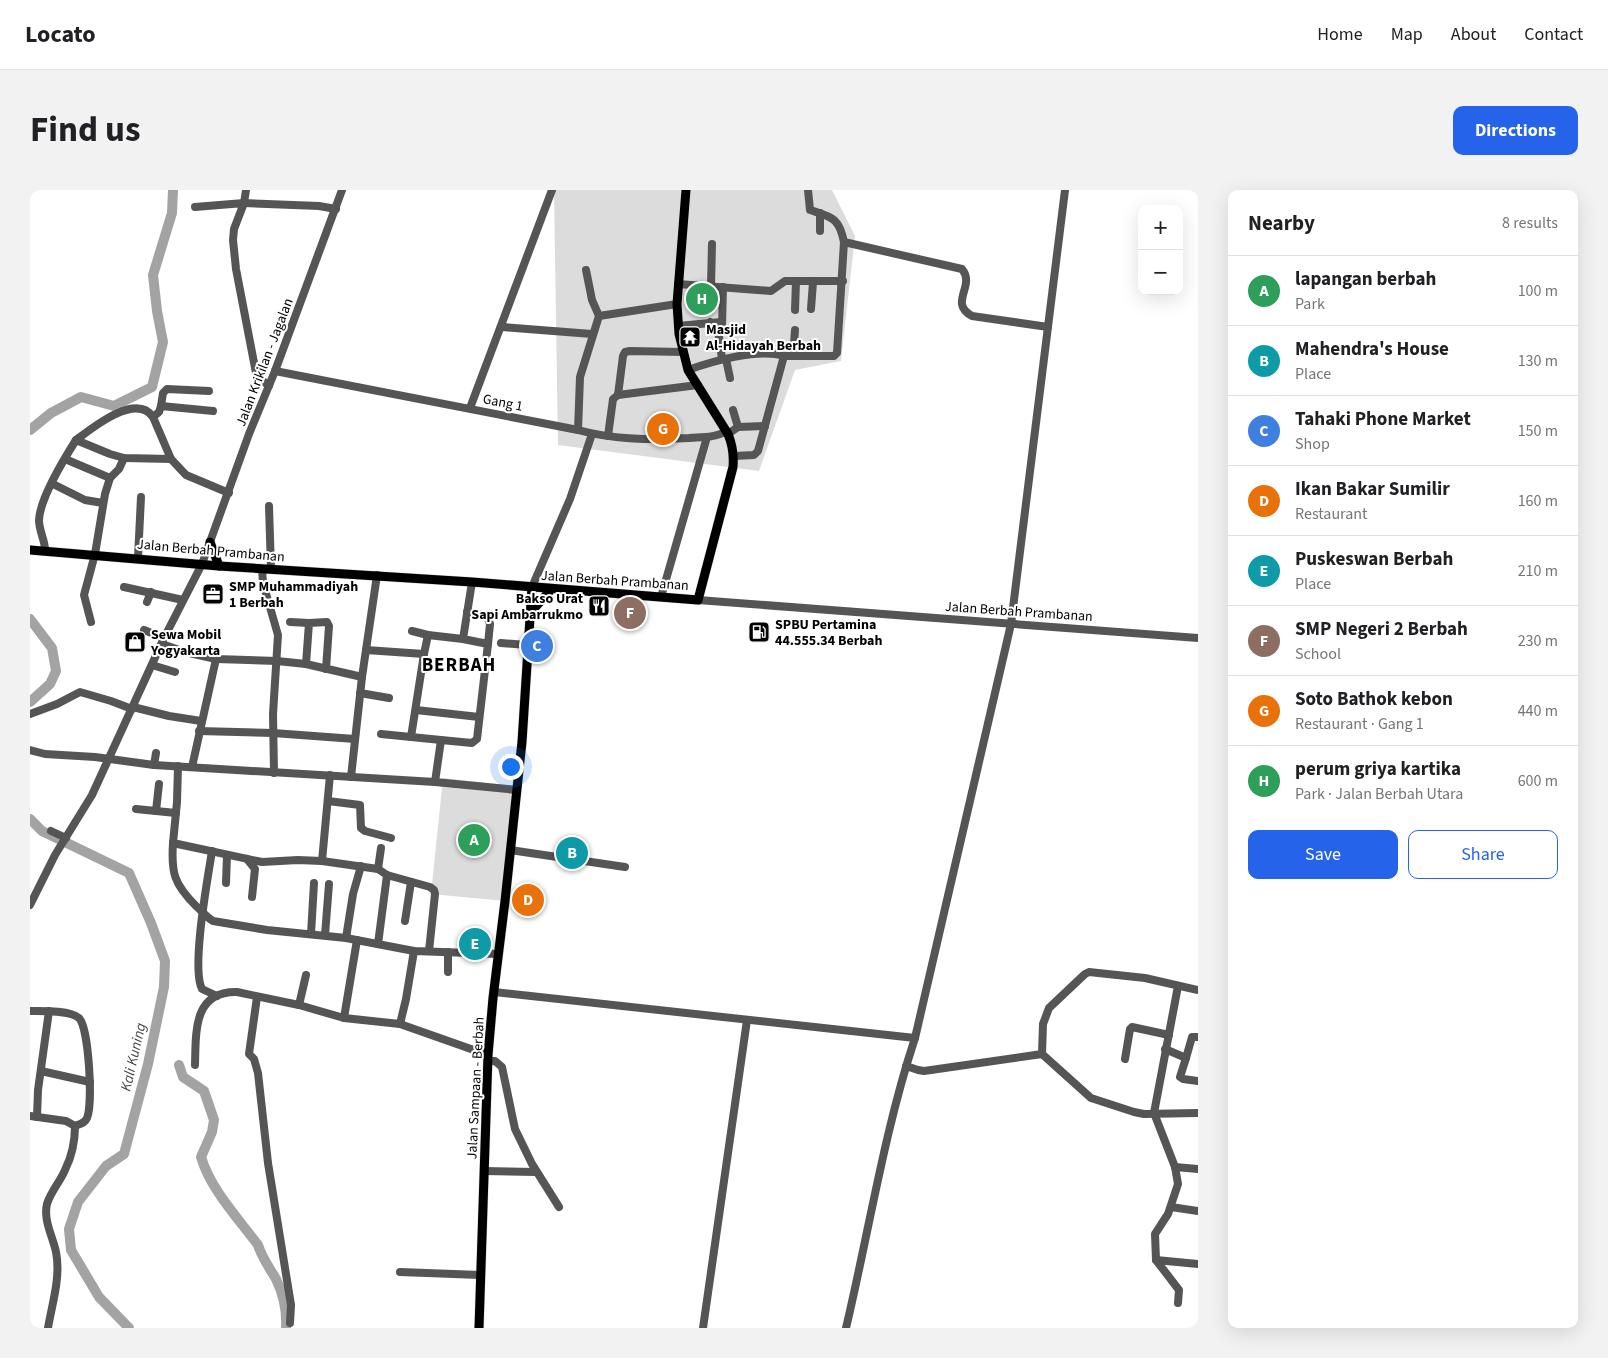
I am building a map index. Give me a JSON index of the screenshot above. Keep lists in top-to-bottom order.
{
  "streets": {
    "main road": ["Jalan Berbah Prambanan", "Jalan Sampaan - Berbah"],
    "street": ["Jalan Krikilan - Jagalan", "Gang 1"]
  },
  "crossings": [
    ["Jalan Krikilan - Jagalan", "Gang 1"],
    ["Jalan Krikilan - Jagalan", "Jalan Berbah Prambanan"],
    ["Jalan Berbah Prambanan", "Jalan Sampaan - Berbah"]
  ],
  "districts": ["BERBAH"],
  "water": ["Kali Kuning"],
  "places": {
    "temple": ["Masjid Al-Hidayah Berbah"],
    "office": ["SMP Muhammadiyah 1 Berbah"],
    "restaurant": ["Bakso Urat Sapi Ambarrukmo"],
    "fuel station": ["SPBU Pertamina 44.555.34 Berbah"],
    "shop": ["Sewa Mobil Yogyakarta"]
  },
  "page": {
    "header": "Locato",
    "nav": [
      "Home",
      "Map",
      "About",
      "Contact"
    ],
    "title": "Find us",
    "buttons": [
      "Directions",
      ["Save", "Share"]
    ],
    "heading": ["Nearby", "8 results"],
    "map_buttons": ["+", "−"],
    "list": [
      {
        "mark": "A",
        "name": "lapangan berbah",
        "note": "Park",
        "value": "100 m"
      },
      {
        "mark": "B",
        "name": "Mahendra's House",
        "note": "Place",
        "value": "130 m"
      },
      {
        "mark": "C",
        "name": "Tahaki Phone Market",
        "note": "Shop",
        "value": "150 m"
      },
      {
        "mark": "D",
        "name": "Ikan Bakar Sumilir",
        "note": "Restaurant",
        "value": "160 m"
      },
      {
        "mark": "E",
        "name": "Puskeswan Berbah",
        "note": "Place",
        "value": "210 m"
      },
      {
        "mark": "F",
        "name": "SMP Negeri 2 Berbah",
        "note": "School",
        "value": "230 m"
      },
      {
        "mark": "G",
        "name": "Soto Bathok kebon",
        "note": "Restaurant · Gang 1",
        "value": "440 m"
      },
      {
        "mark": "H",
        "name": "perum griya kartika",
        "note": "Park · Jalan Berbah Utara",
        "value": "600 m"
      }
    ],
    "pins": [
      "H",
      "G",
      "F",
      "C",
      "A",
      "B",
      "D",
      "E"
    ]
  }
}
